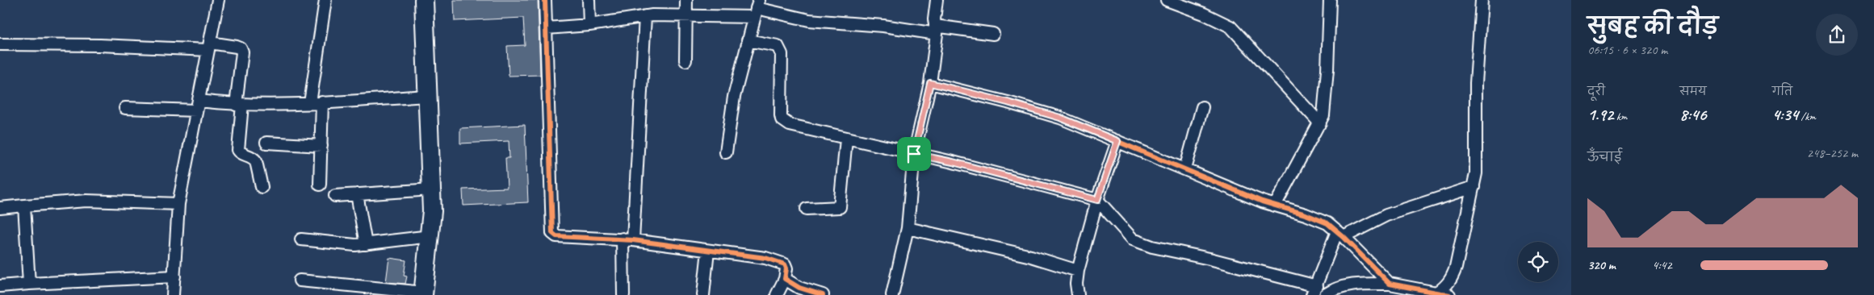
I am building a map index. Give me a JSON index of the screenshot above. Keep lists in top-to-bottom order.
{
  "page": {
    "heading": ["सुबह की दौड़", "06:15 · 6 × 320 m"],
    "stats": [
      ["दूरी", "1.92 km"],
      ["समय", "8:46"],
      ["गति", "4:34 /km"]
    ],
    "chart": ["ऊँचाई", "248–252 m"],
    "list": [
      {
        "name": "320 m",
        "note": "4:42"
      }
    ]
  }
}
